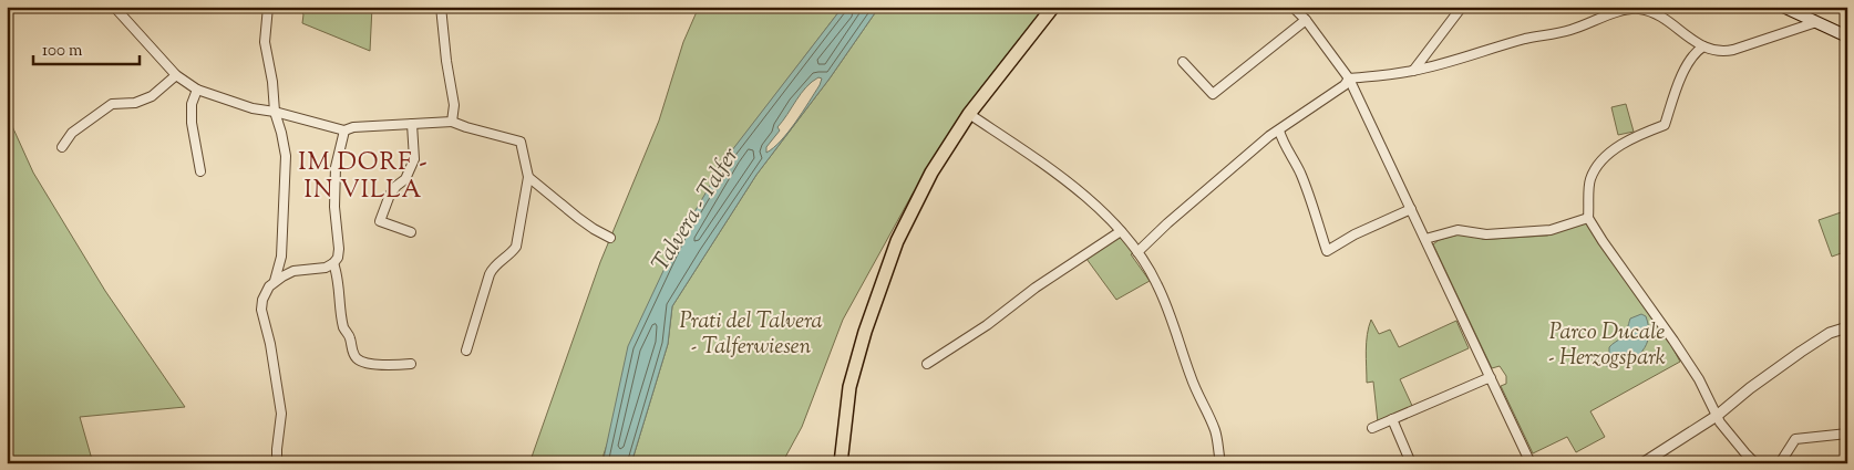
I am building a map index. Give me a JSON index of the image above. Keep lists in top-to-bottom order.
{
  "districts": ["IM DORF - IN VILLA"],
  "water": ["Talvera - Talfer"],
  "parks": ["Prati del Talvera - Talferwiesen", "Parco Ducale - Herzogspark"],
  "scale_bar": "100 m"
}
